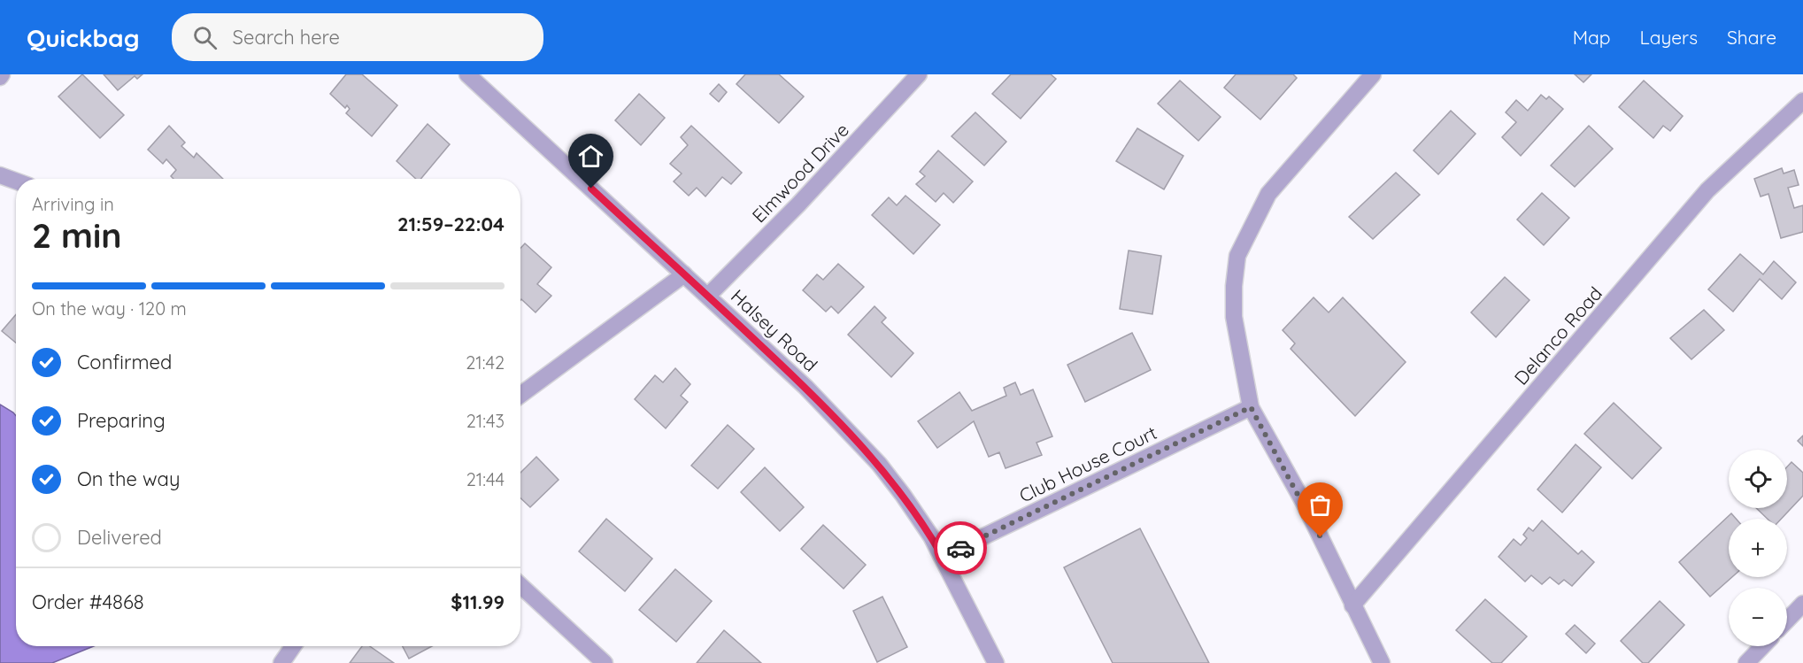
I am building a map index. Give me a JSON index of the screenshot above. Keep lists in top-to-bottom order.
{
  "streets": {
    "street": [
      "Elmwood Drive",
      "Halsey Road",
      "Delanco Road",
      "Club House Court"
    ]
  },
  "crossings": [
    ["Elmwood Drive", "Halsey Road"],
    ["Halsey Road", "Club House Court"]
  ],
  "page": {
    "header": "Quickbag",
    "search": "Search here",
    "nav": ["Map", "Layers", "Share"],
    "heading": ["2 min", "Arriving in", "21:59–22:04"],
    "panel": ["Order #4868", "$11.99"],
    "bar": "On the way · 120 m",
    "list": [
      ["Confirmed", "21:42"],
      ["Preparing", "21:43"],
      ["On the way", "21:44"],
      "Delivered"
    ],
    "map_buttons": ["+", "−"]
  }
}
